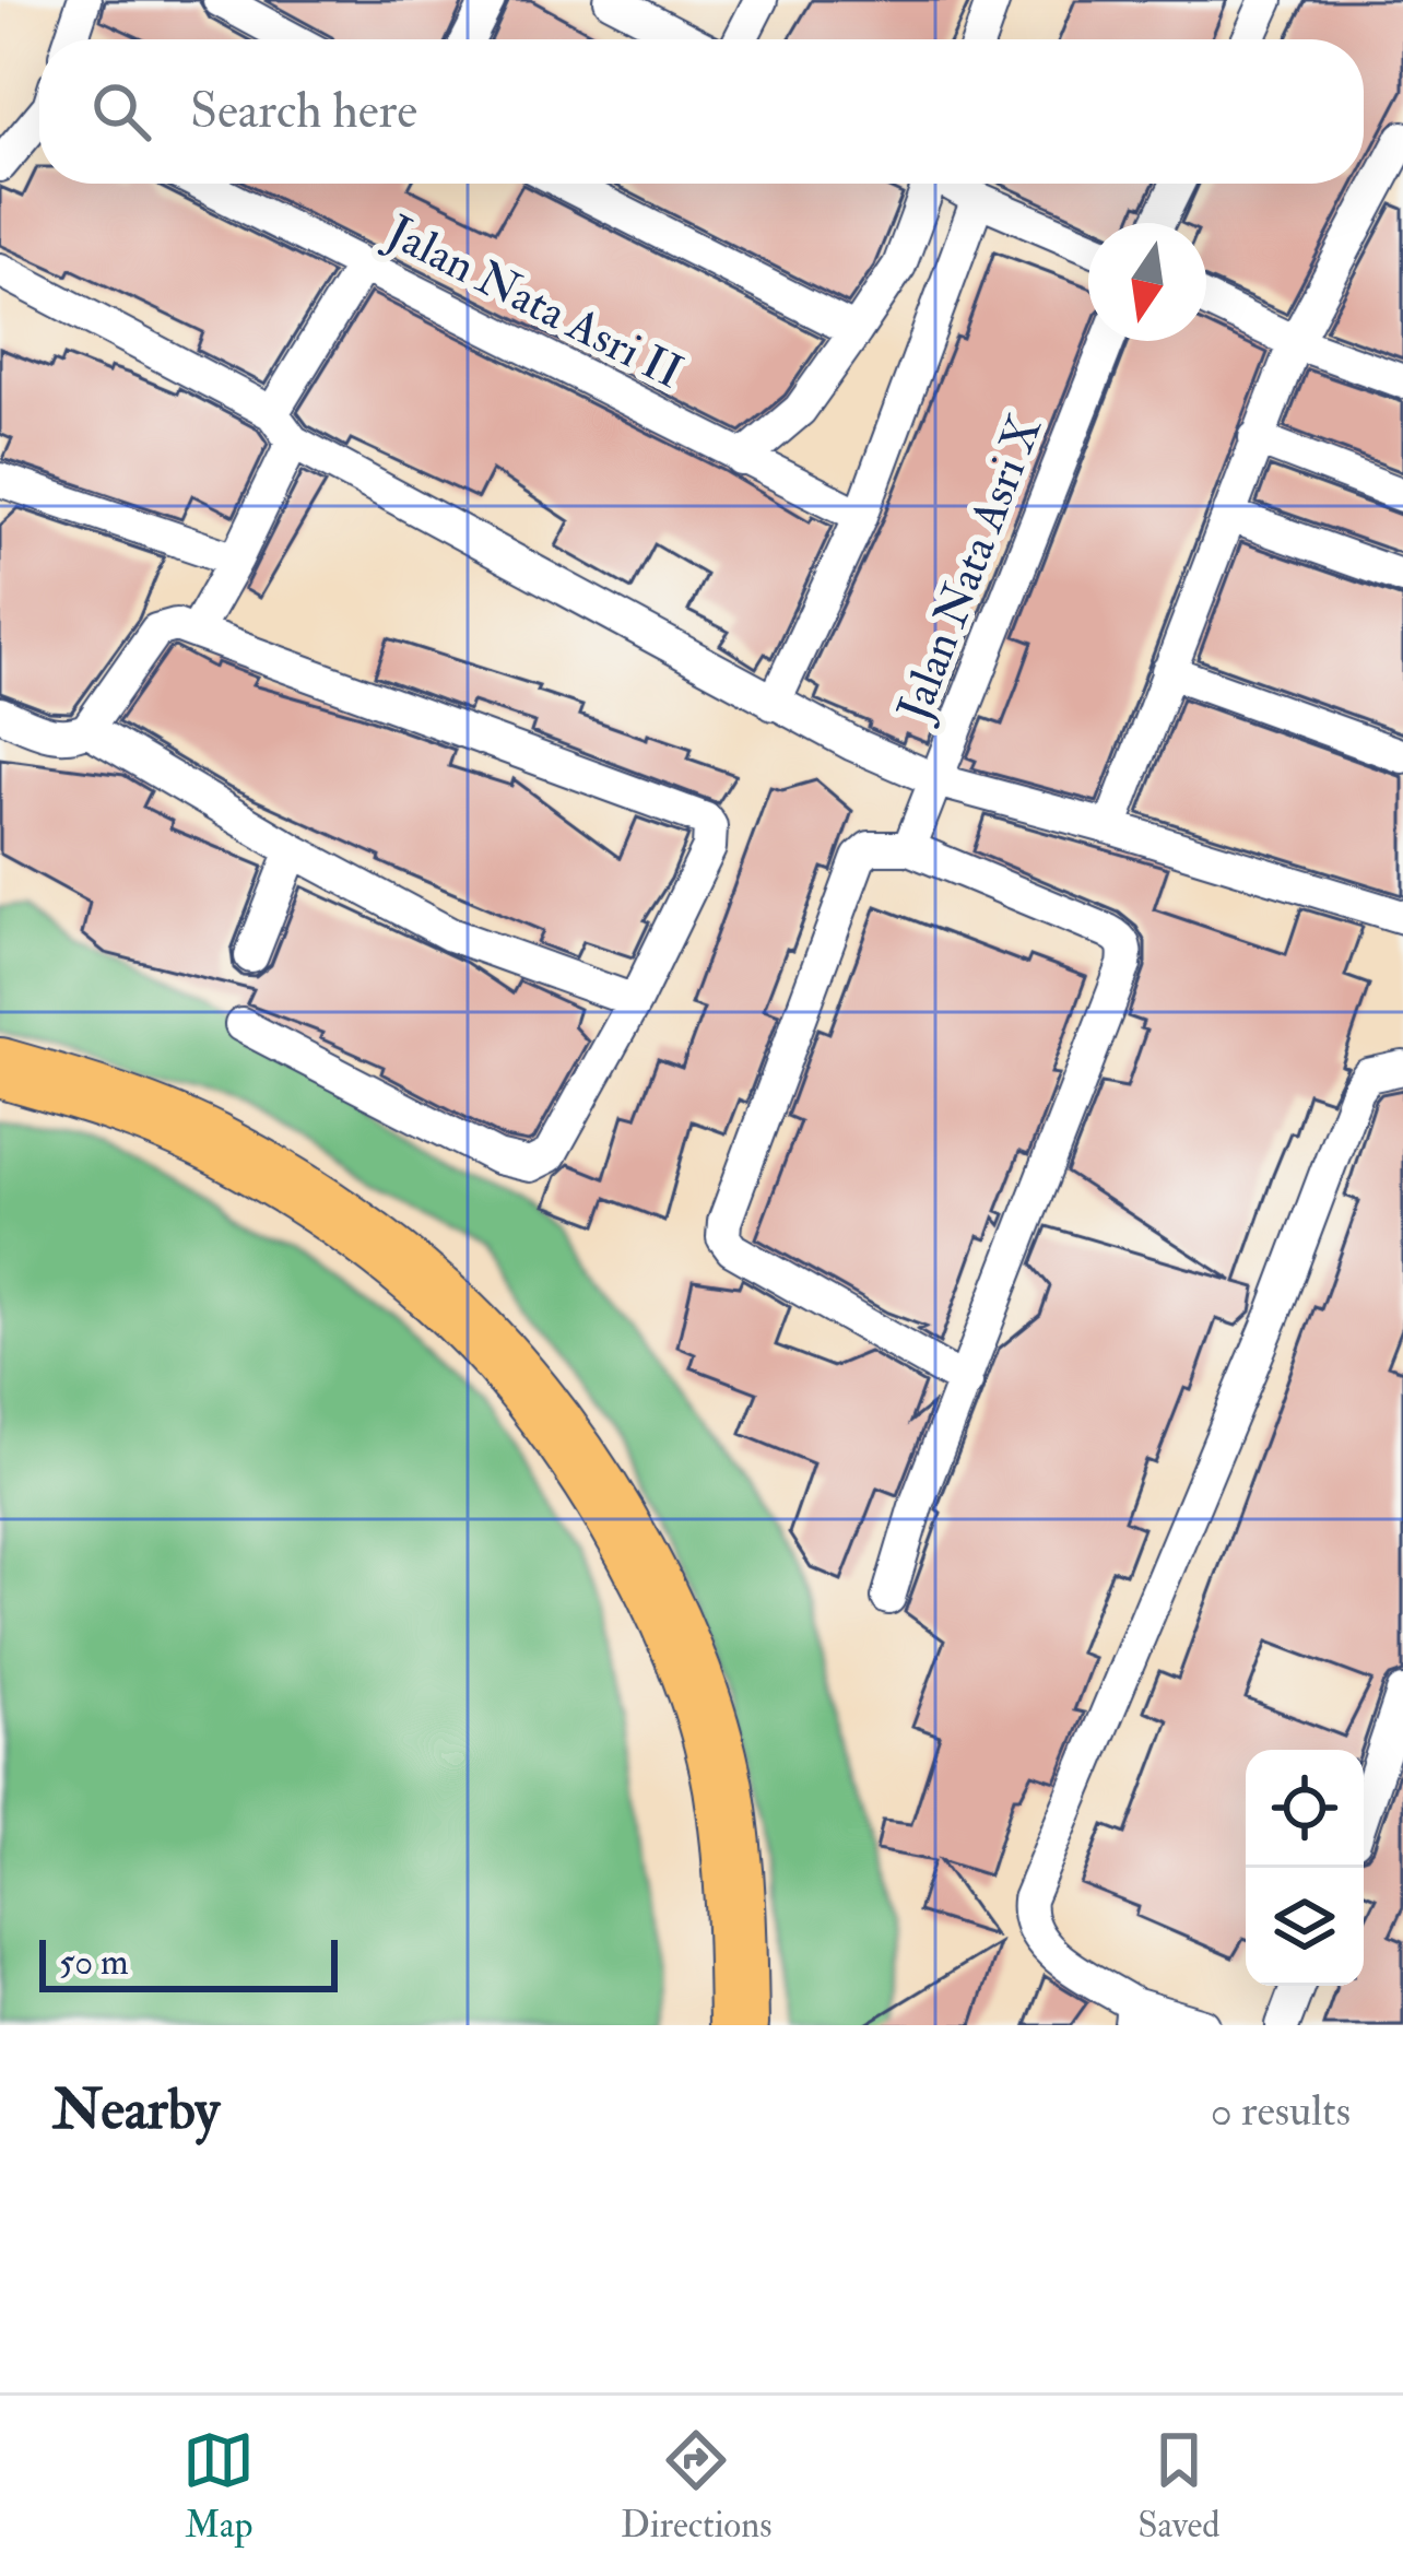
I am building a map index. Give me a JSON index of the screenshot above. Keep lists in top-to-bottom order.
{
  "streets": {
    "street": ["Jalan Nata Asri II", "Jalan Nata Asri X"]
  },
  "scale_bar": "50 m",
  "north": "bottom",
  "page": {
    "search": "Search here",
    "scale": "50 m",
    "heading": ["Nearby", "0 results"],
    "nav": ["Map", "Directions", "Saved"]
  }
}
